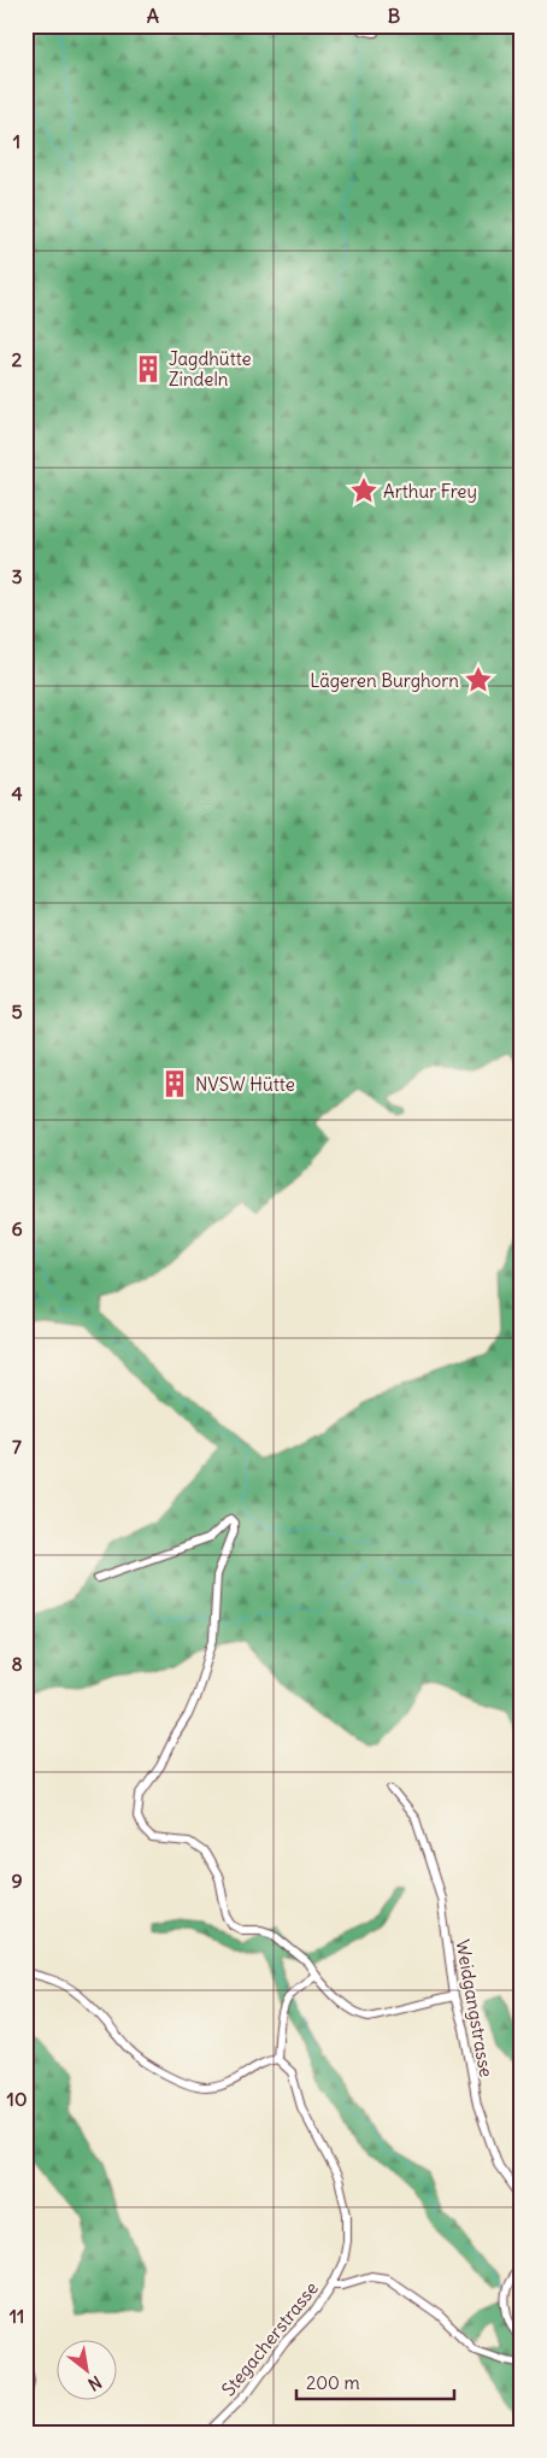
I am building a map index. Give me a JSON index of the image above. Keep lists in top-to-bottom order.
{
  "streets": {
    "street": ["Weidgangstrasse", "Stegacherstrasse"]
  },
  "places": {
    "building": ["Jagdhütte Zindeln", "NVSW Hütte"],
    "place": ["Arthur Frey", "Lägeren Burghorn"]
  },
  "scale_bar": "200 m",
  "north": "bottom right",
  "grid": {
    "columns": ["A", "B"],
    "rows": [
      "1",
      "2",
      "3",
      "4",
      "5",
      "6",
      "7",
      "8",
      "9",
      "10",
      "11"
    ]
  }
}
